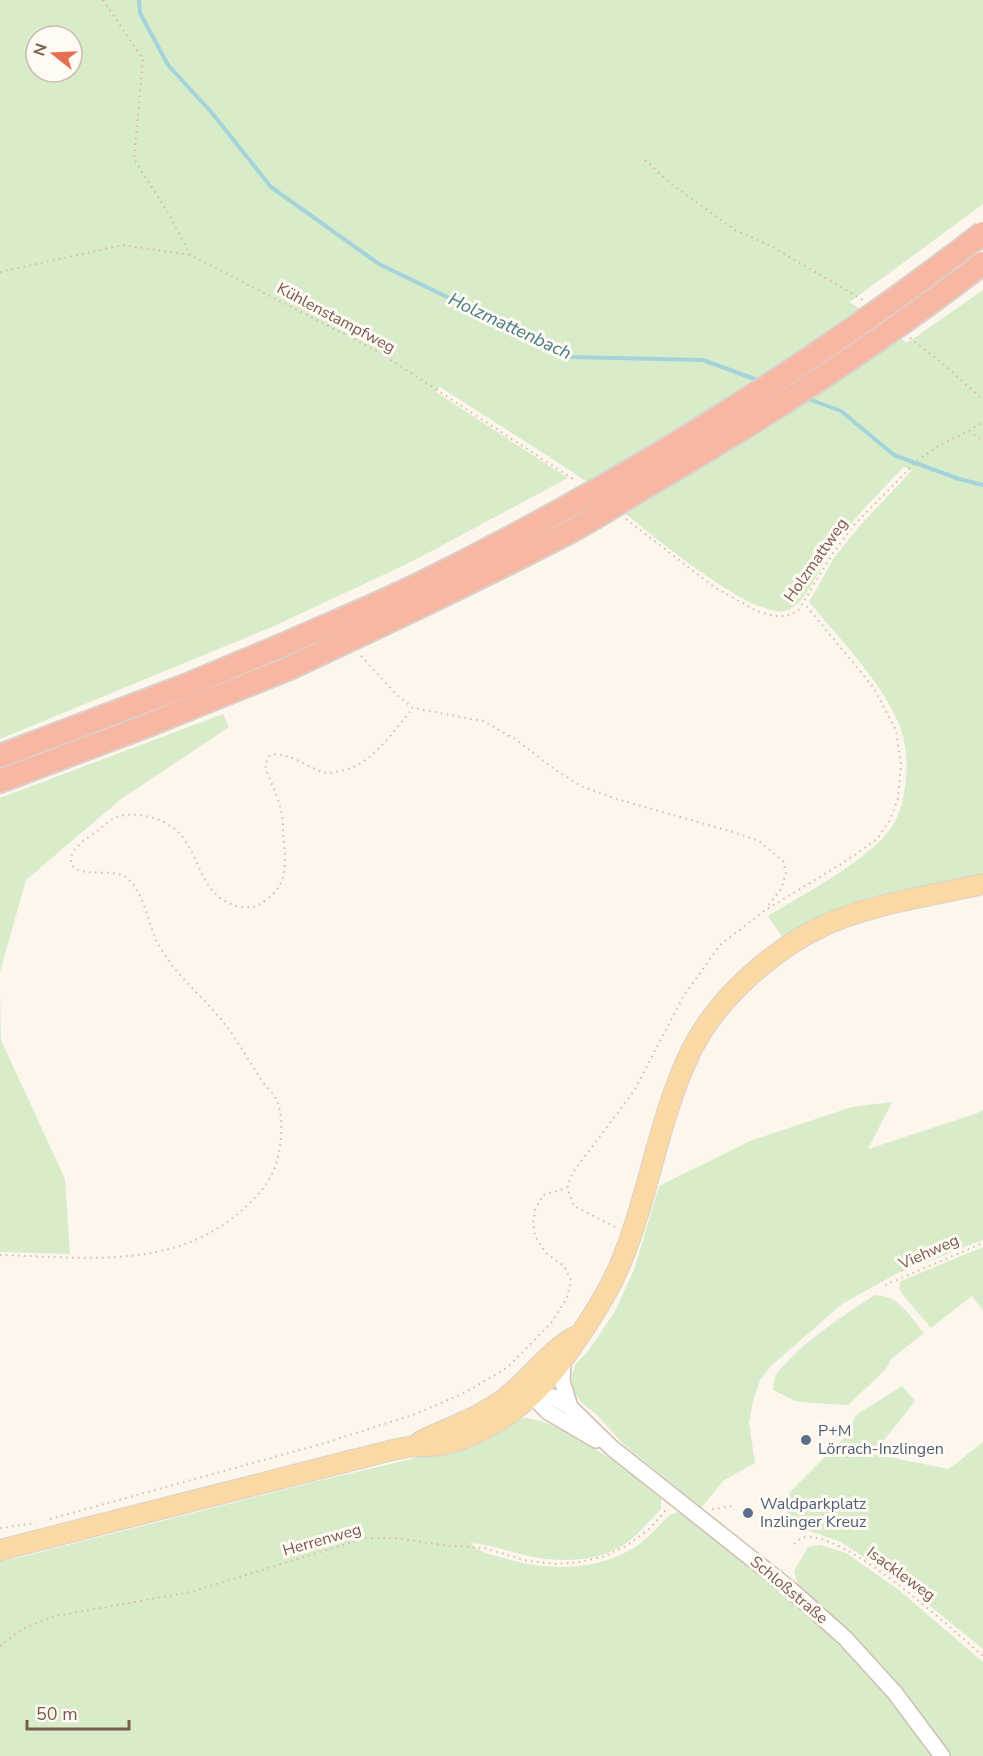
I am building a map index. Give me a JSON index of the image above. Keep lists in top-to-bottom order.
{
  "streets": {
    "street": ["Schloßstraße"],
    "path": [
      "Kühlenstampfweg",
      "Holzmattweg",
      "Viehweg",
      "Herrenweg",
      "Isackleweg"
    ]
  },
  "crossings": [
    ["Herrenweg", "Schloßstraße"]
  ],
  "water": ["Holzmattenbach"],
  "places": ["P+M Lörrach-Inzlingen", "Waldparkplatz Inzlinger Kreuz"],
  "scale_bar": "50 m",
  "north": "left"
}
